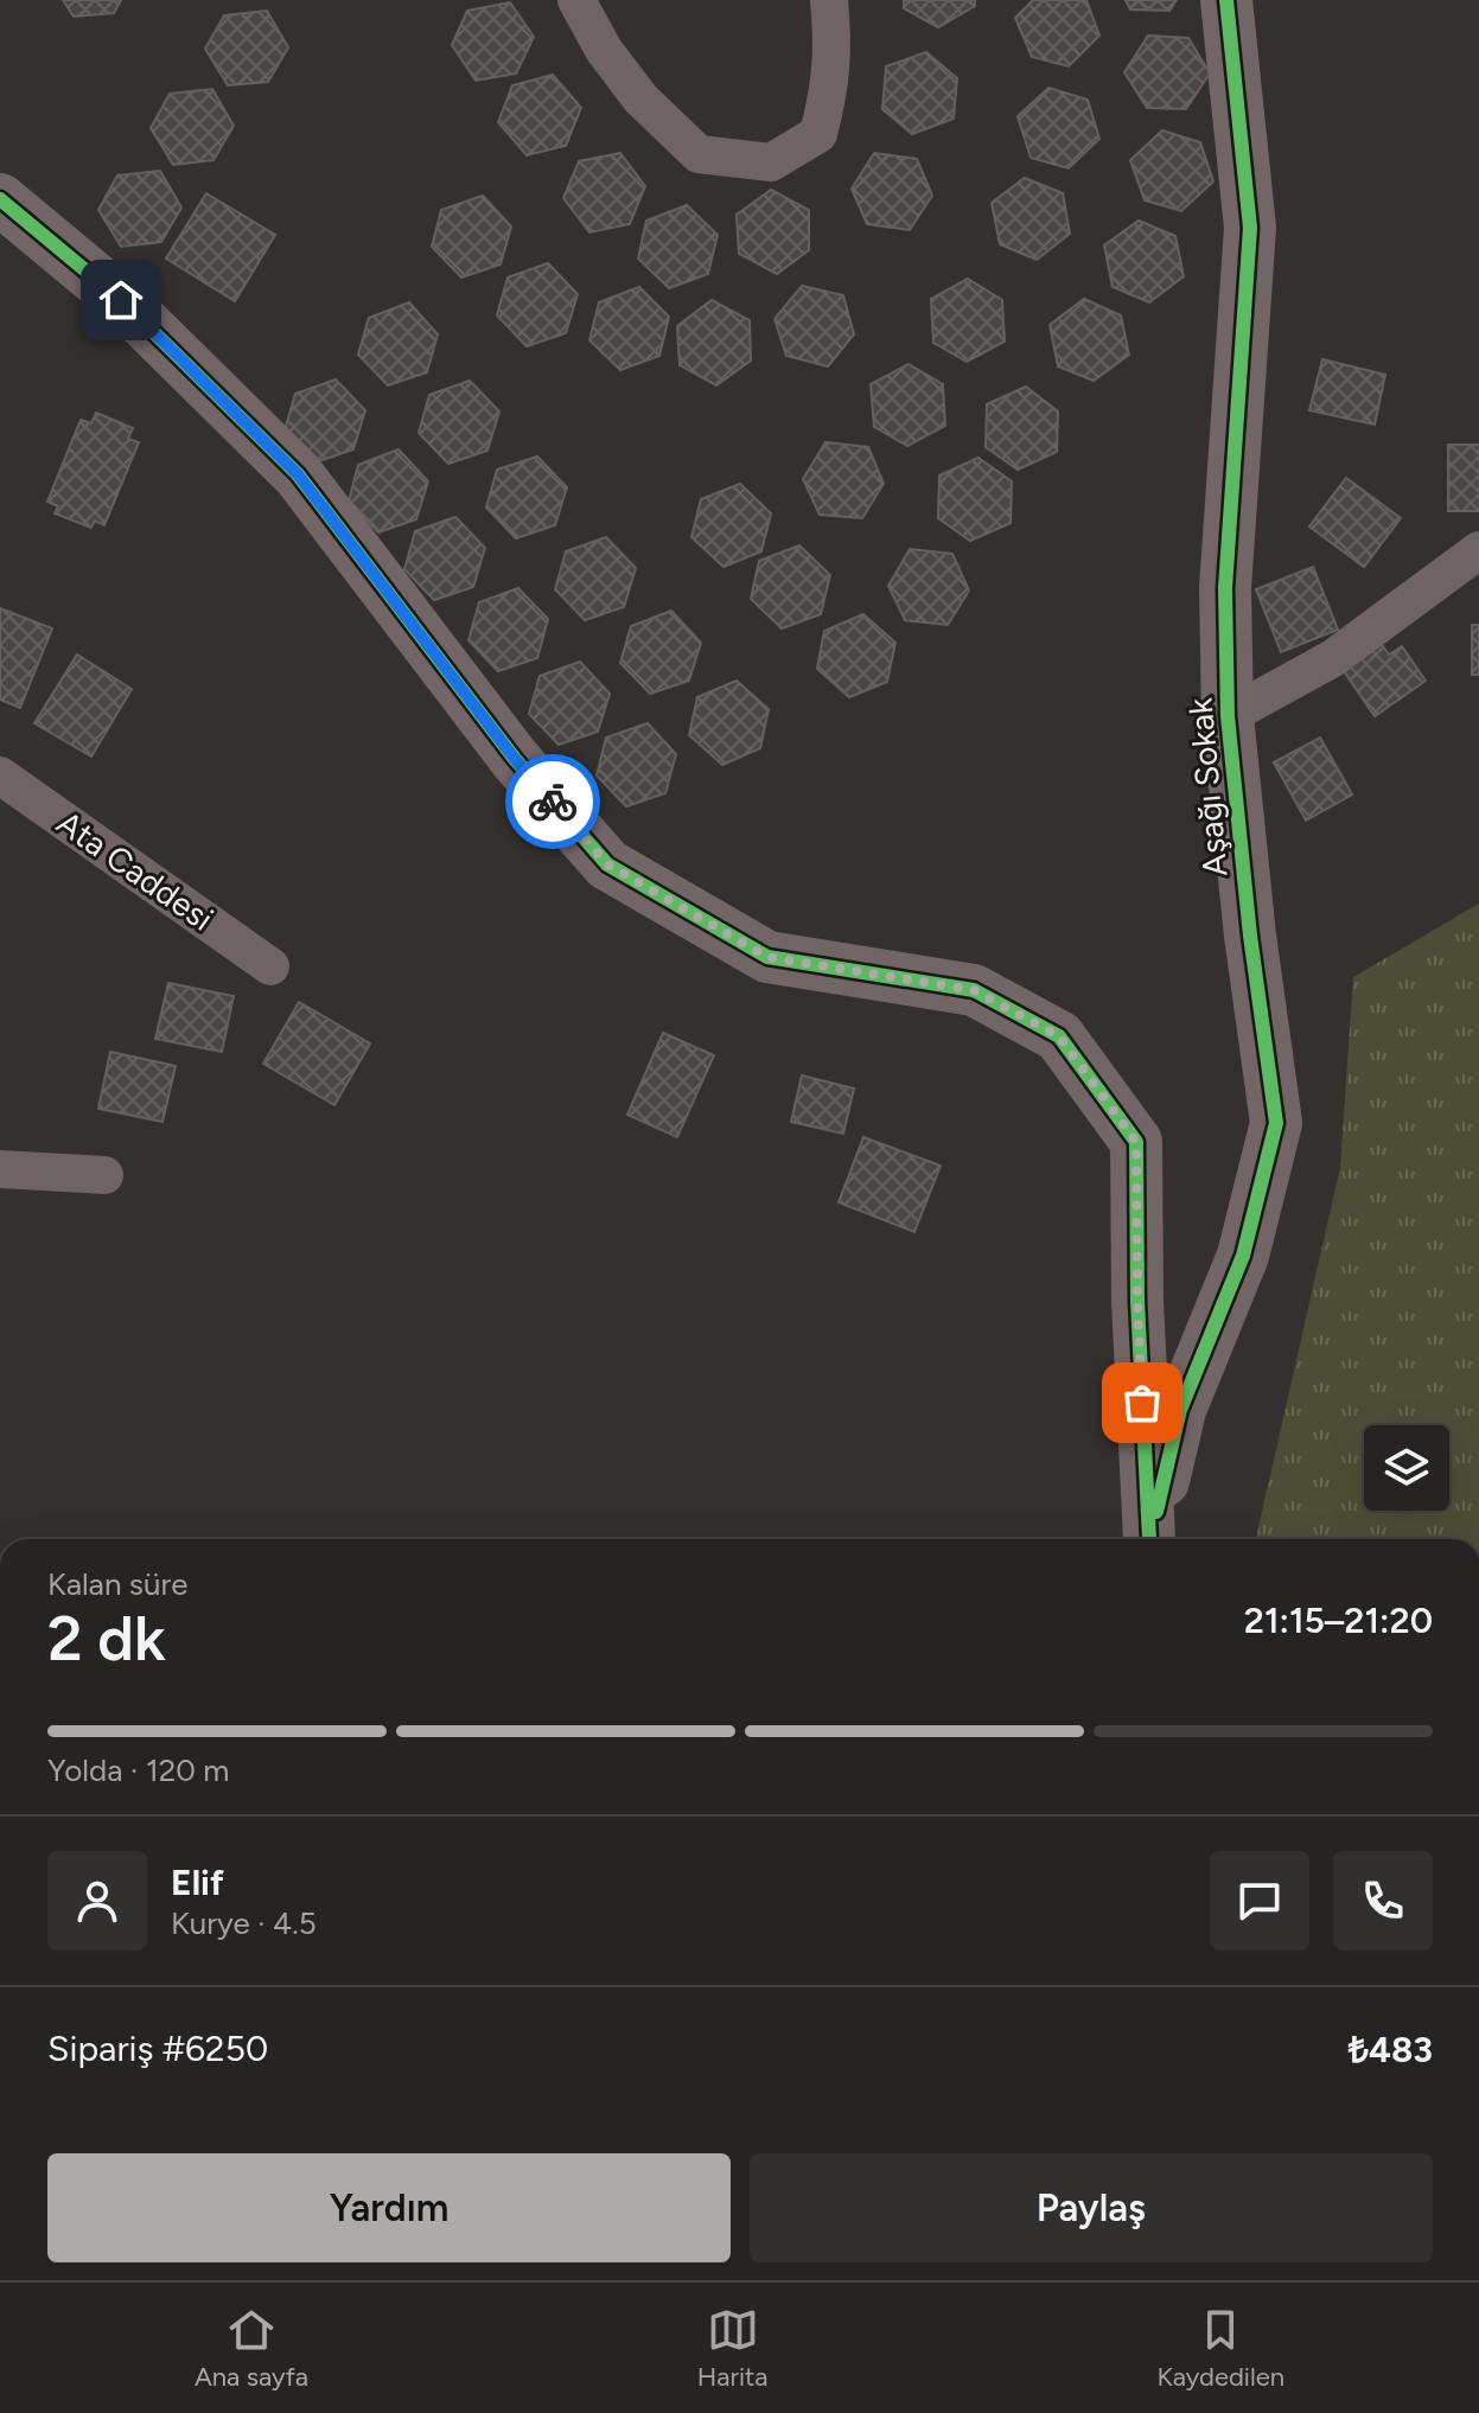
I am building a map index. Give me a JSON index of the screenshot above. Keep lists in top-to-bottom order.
{
  "streets": {
    "street": ["Aşağı Sokak", "Ata Caddesi"]
  },
  "page": {
    "heading": ["2 dk", "Kalan süre", "21:15–21:20"],
    "panel": [
      "Elif",
      "Kurye · 4.5",
      "Sipariş #6250",
      "₺483"
    ],
    "bar": "Yolda · 120 m",
    "buttons": ["Yardım", "Paylaş"],
    "tabs": ["Ana sayfa", "Harita", "Kaydedilen"]
  }
}
